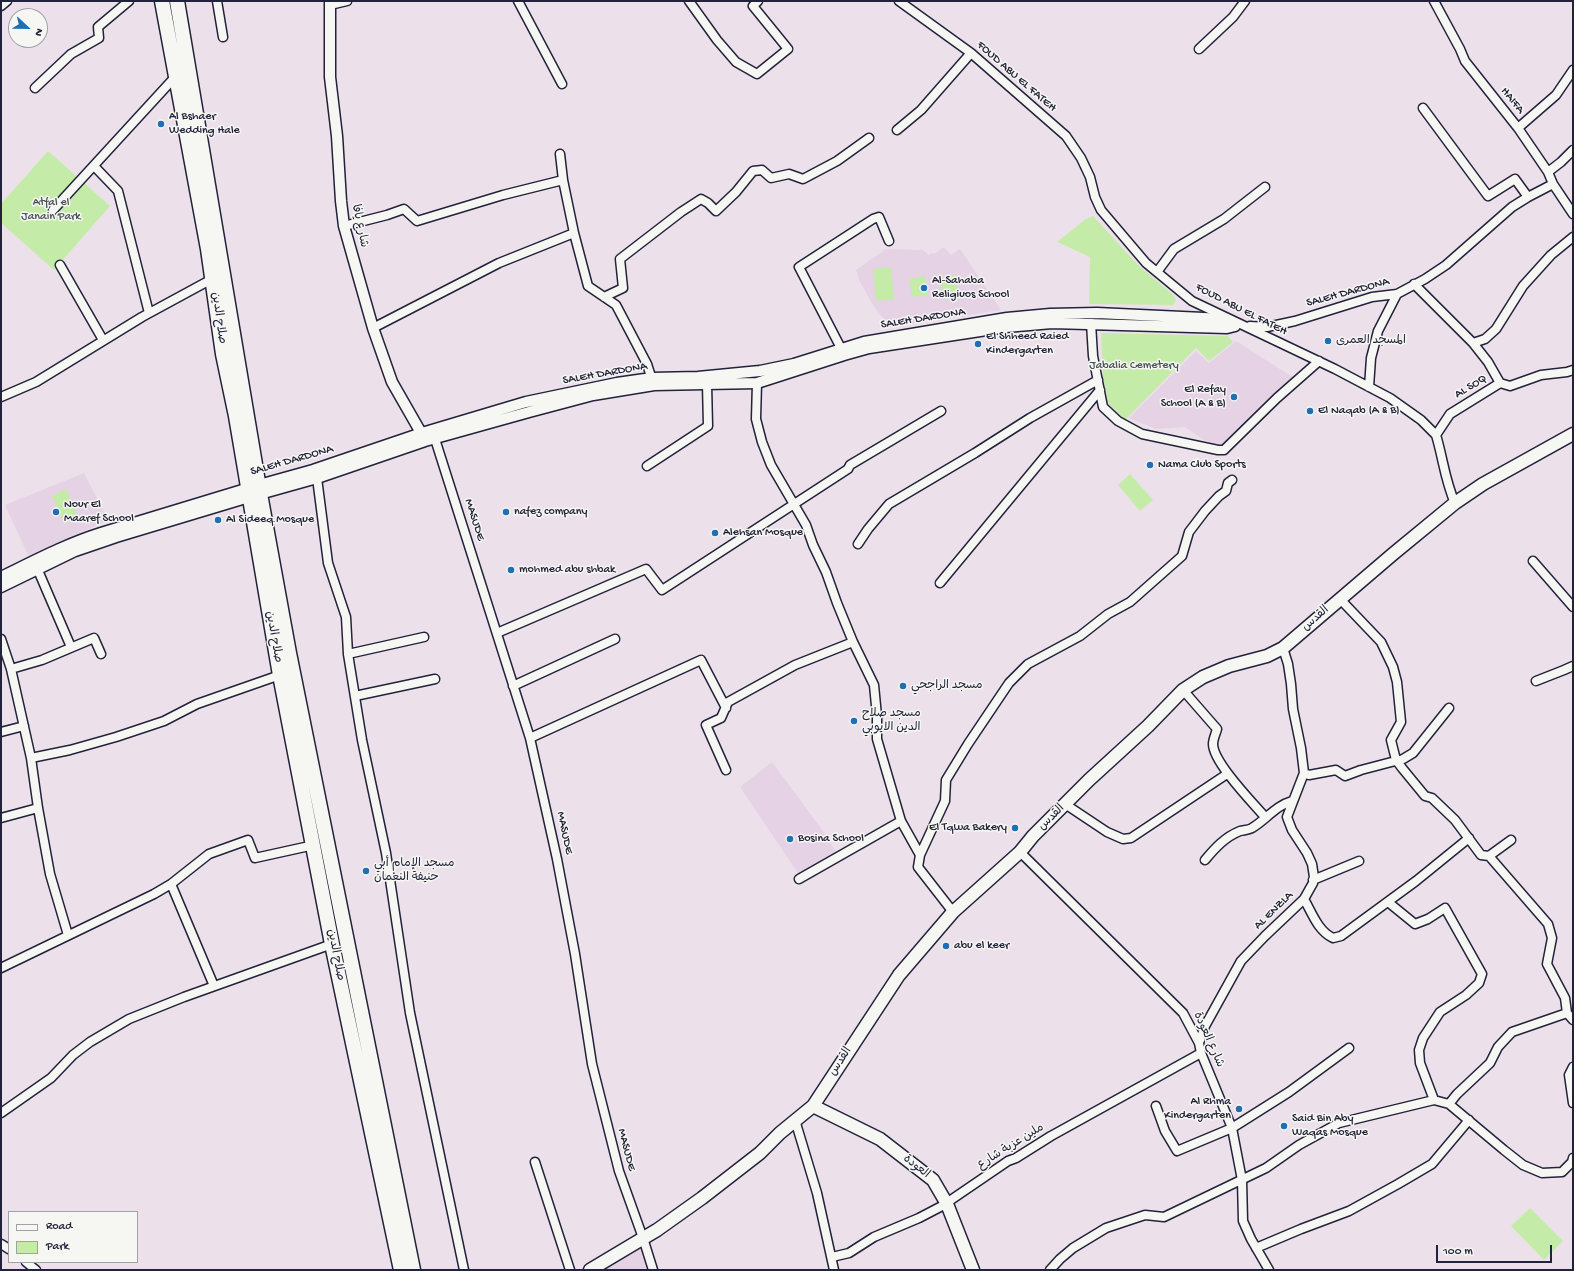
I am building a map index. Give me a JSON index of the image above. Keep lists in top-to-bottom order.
{
  "streets": {
    "highway": ["صلاح الدين"],
    "main road": ["القدس", "العودة"],
    "street": [
      "FOUD ABU EL FATEH",
      "HAIFA",
      "شارع يافا",
      "SALEH DARDONA",
      "AL SOQ",
      "MASUDE",
      "AL ENZLA",
      "شارع العودة",
      "ملين عزبة شارع"
    ]
  },
  "crossings": [
    ["FOUD ABU EL FATEH", "SALEH DARDONA"],
    ["FOUD ABU EL FATEH", "AL SOQ"],
    ["HAIFA", "SALEH DARDONA"],
    ["شارع يافا", "SALEH DARDONA"],
    ["شارع يافا", "MASUDE"],
    ["SALEH DARDONA", "صلاح الدين"],
    ["SALEH DARDONA", "MASUDE"],
    ["MASUDE", "القدس"],
    ["القدس", "شارع العودة"],
    ["القدس", "العودة"],
    ["AL ENZLA", "شارع العودة"],
    ["شارع العودة", "ملين عزبة شارع"],
    ["ملين عزبة شارع", "العودة"]
  ],
  "parks": ["Atfal el Janain Park", "Jabalia Cemetery"],
  "places": [
    "Al Bshaer Wedding Hale",
    "Al-Sahaba Religiuos School",
    "المسجد العمرى",
    "El Shheed Raied Kindergarten",
    "El Refay School (A & B)",
    "El Naqab (A & B)",
    "Nama Club Sports",
    "Nour El Maaref School",
    "nafez company",
    "Al Sideeq Mosque",
    "Alehsan Mosque",
    "mohmed abu shbak",
    "مسجد الراجحي",
    "مسجد صلاح الدين الايوبي",
    "El Tqwa Bakery",
    "Bosina School",
    "مسجد الإمام أبي حنيفة النعمان",
    "abu el keer",
    "Al Rhma Kindergarten",
    "Said Bin Aby Waqas Mosque"
  ],
  "legend": ["Road", "Park"],
  "scale_bar": "100 m",
  "north": "right"
}
